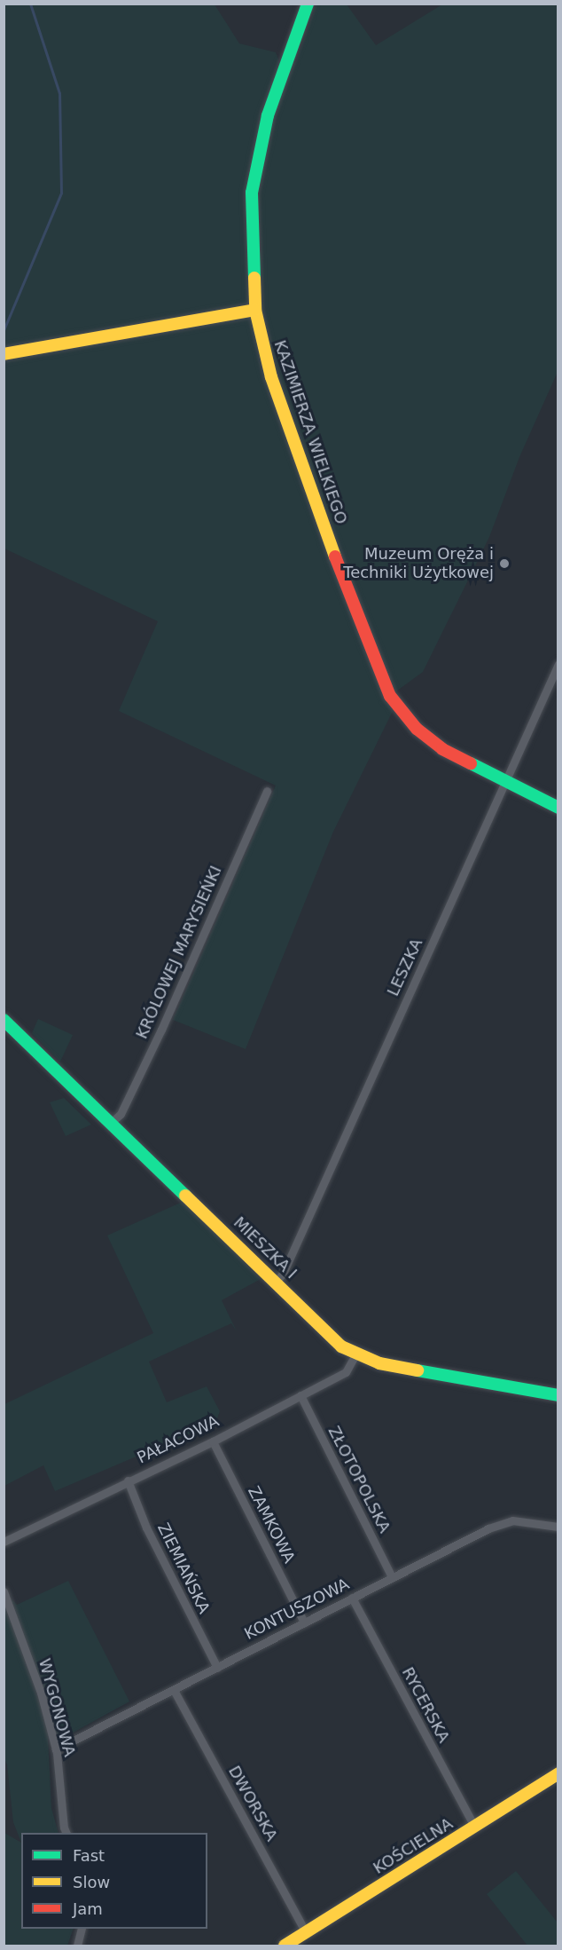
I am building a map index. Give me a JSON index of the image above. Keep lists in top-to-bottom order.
{
  "streets": {
    "street": [
      "KAZIMIERZA WIELKIEGO",
      "KRÓLOWEJ MARYSIEŃKI",
      "LESZKA",
      "MIESZKA I",
      "PAŁACOWA",
      "ZŁOTOPOLSKA",
      "ZAMKOWA",
      "ZIEMIAŃSKA",
      "KONTUSZOWA",
      "RYCERSKA",
      "WYGONOWA",
      "DWORSKA",
      "KOŚCIELNA"
    ]
  },
  "crossings": [
    ["KAZIMIERZA WIELKIEGO", "LESZKA"],
    ["KRÓLOWEJ MARYSIEŃKI", "MIESZKA I"],
    ["LESZKA", "MIESZKA I"],
    ["MIESZKA I", "PAŁACOWA"],
    ["PAŁACOWA", "ZŁOTOPOLSKA"],
    ["PAŁACOWA", "ZAMKOWA"],
    ["PAŁACOWA", "ZIEMIAŃSKA"],
    ["ZŁOTOPOLSKA", "KONTUSZOWA"],
    ["ZAMKOWA", "KONTUSZOWA"],
    ["ZIEMIAŃSKA", "KONTUSZOWA"],
    ["KONTUSZOWA", "RYCERSKA"],
    ["KONTUSZOWA", "WYGONOWA"],
    ["KONTUSZOWA", "DWORSKA"],
    ["RYCERSKA", "KOŚCIELNA"],
    ["DWORSKA", "KOŚCIELNA"]
  ],
  "places": ["Muzeum Oręża i Techniki Użytkowej"],
  "legend": ["Fast", "Slow", "Jam"]
}
